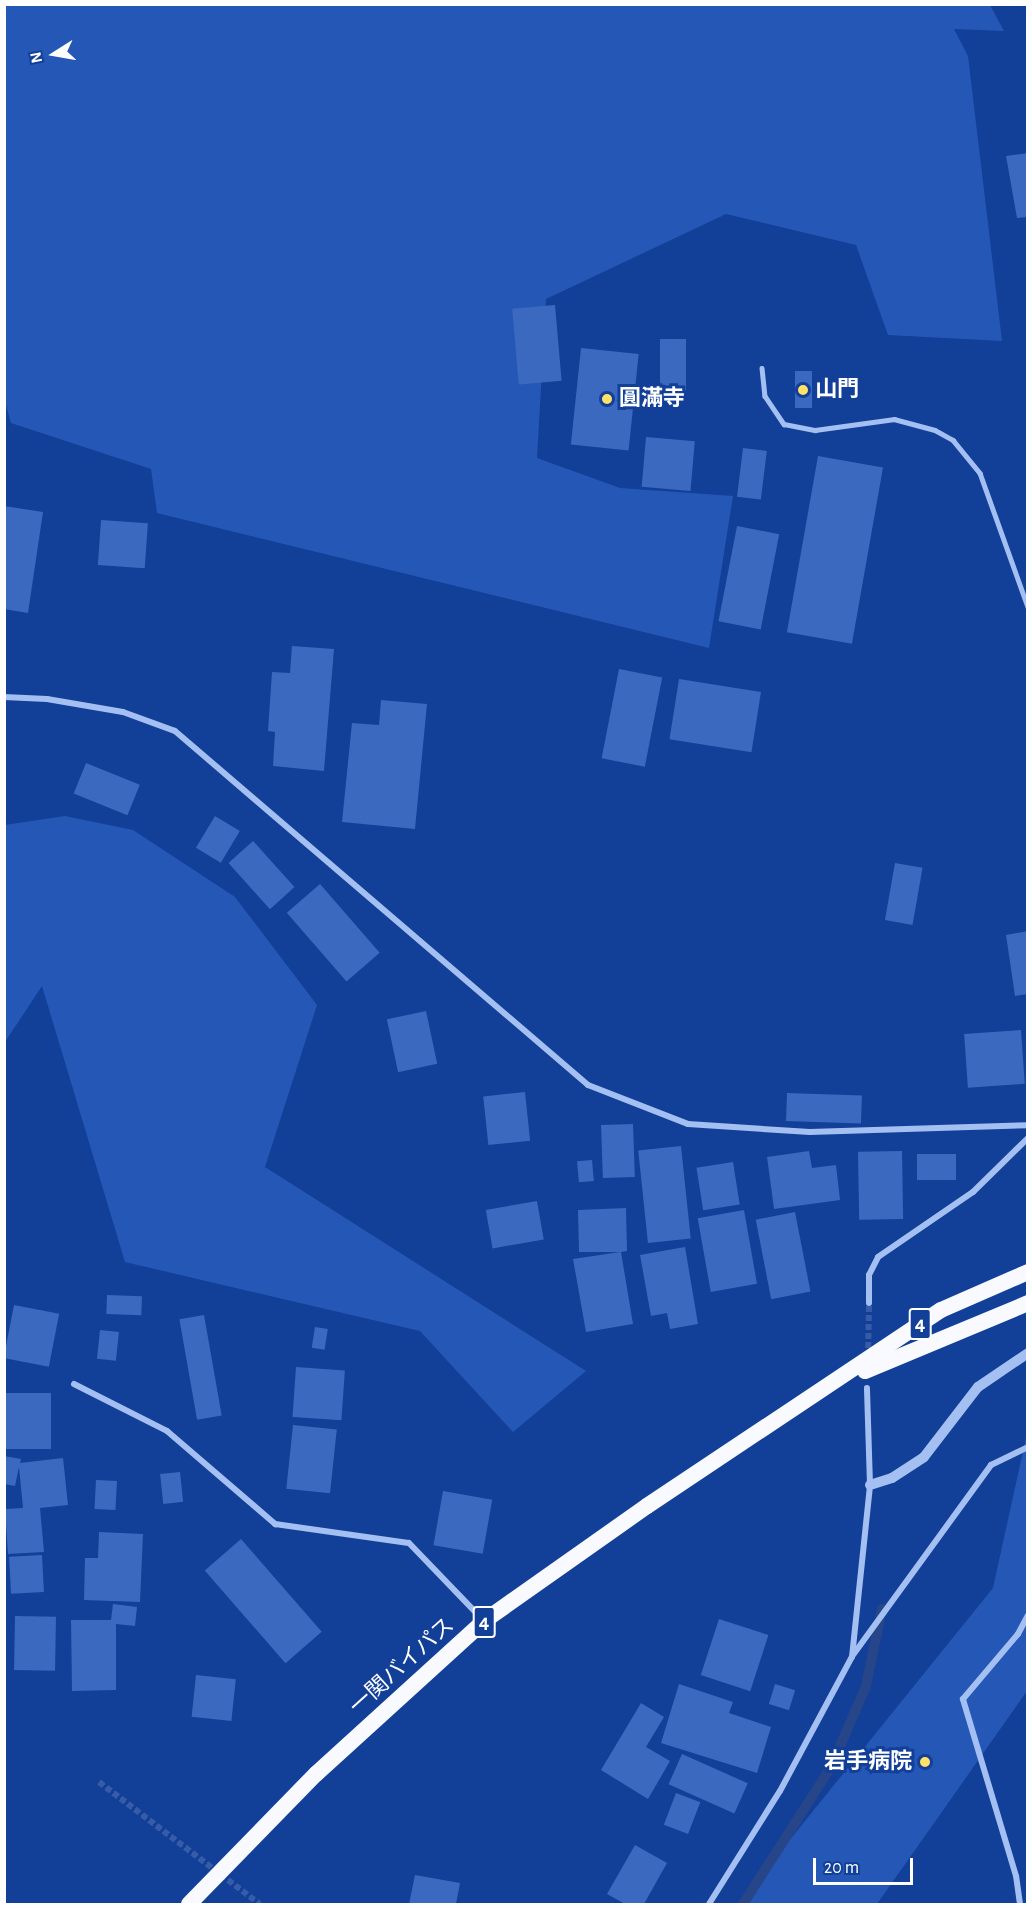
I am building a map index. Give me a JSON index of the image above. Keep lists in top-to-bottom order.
{
  "streets": {
    "highway": ["4", "一関バイパス"]
  },
  "places": ["山門", "圓滿寺", "岩手病院"],
  "scale_bar": "20 m",
  "north": "left"
}
